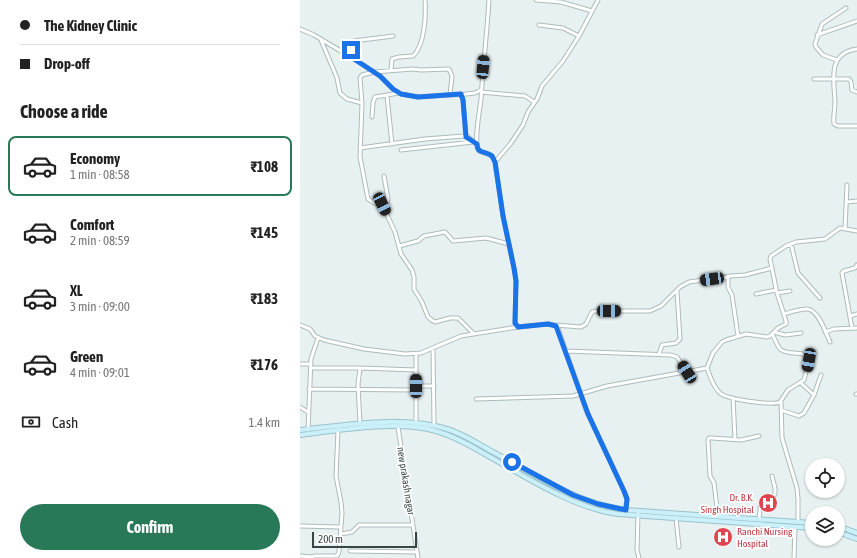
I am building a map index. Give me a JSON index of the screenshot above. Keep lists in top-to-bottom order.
{
  "streets": {
    "street": ["new prakash nagar"]
  },
  "places": {
    "hospital": ["Dr. B.K. Singh Hospital", "Ranchi Nursing Hospital"]
  },
  "scale_bar": "200 m",
  "page": {
    "banner": ["The Kidney Clinic", "Drop-off"],
    "heading": "Choose a ride",
    "list": [
      {
        "name": "Economy",
        "note": "1 min · 08:58",
        "value": "₹108"
      },
      {
        "name": "Comfort",
        "note": "2 min · 08:59",
        "value": "₹145"
      },
      {
        "name": "XL",
        "note": "3 min · 09:00",
        "value": "₹183"
      },
      {
        "name": "Green",
        "note": "4 min · 09:01",
        "value": "₹176"
      }
    ],
    "pay": ["Cash", "1.4 km"],
    "buttons": "Confirm",
    "scale": "200 m"
  }
}
